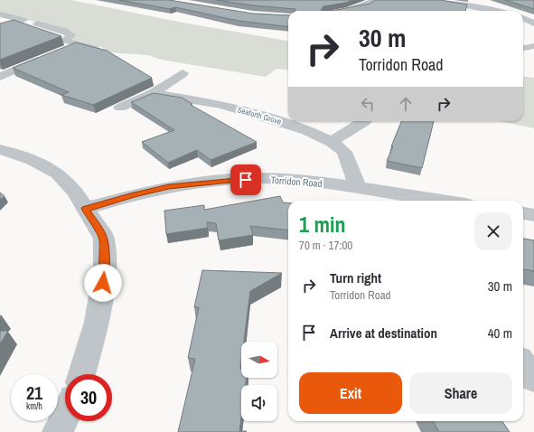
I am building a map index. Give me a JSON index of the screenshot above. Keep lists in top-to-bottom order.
{
  "streets": {
    "street": ["Seaforth Grove", "Torridon Road"]
  },
  "crossings": [
    ["Seaforth Grove", "Torridon Road"]
  ],
  "north": "right",
  "page": {
    "turn": ["30 m", "Torridon Road"],
    "heading": ["1 min", "70 m · 17:00"],
    "list": [
      {
        "name": "Turn right",
        "note": "Torridon Road",
        "value": "30 m"
      },
      {
        "name": "Arrive at destination",
        "value": "40 m"
      }
    ],
    "buttons": ["Exit", "Share"],
    "speed": "21 km/h",
    "limit": "30"
  }
}
